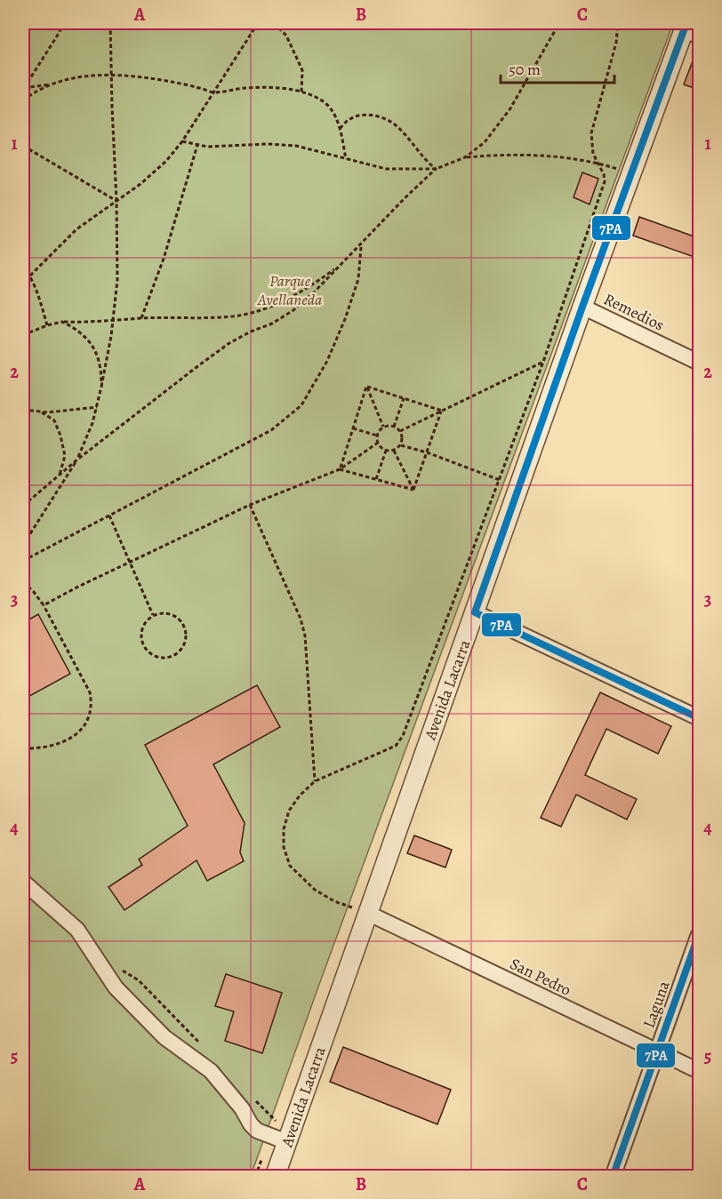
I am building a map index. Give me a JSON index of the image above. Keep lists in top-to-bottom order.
{
  "streets": {
    "street": [
      "Remedios",
      "Avenida Lacarra",
      "San Pedro",
      "Laguna"
    ]
  },
  "crossings": [
    ["Remedios", "Avenida Lacarra"],
    ["Avenida Lacarra", "San Pedro"],
    ["San Pedro", "Laguna"]
  ],
  "parks": ["Parque Avellaneda"],
  "lines": ["transit line 7PA"],
  "scale_bar": "50 m",
  "grid": {
    "columns": ["A", "B", "C"],
    "rows": [
      "1",
      "2",
      "3",
      "4",
      "5"
    ]
  }
}
